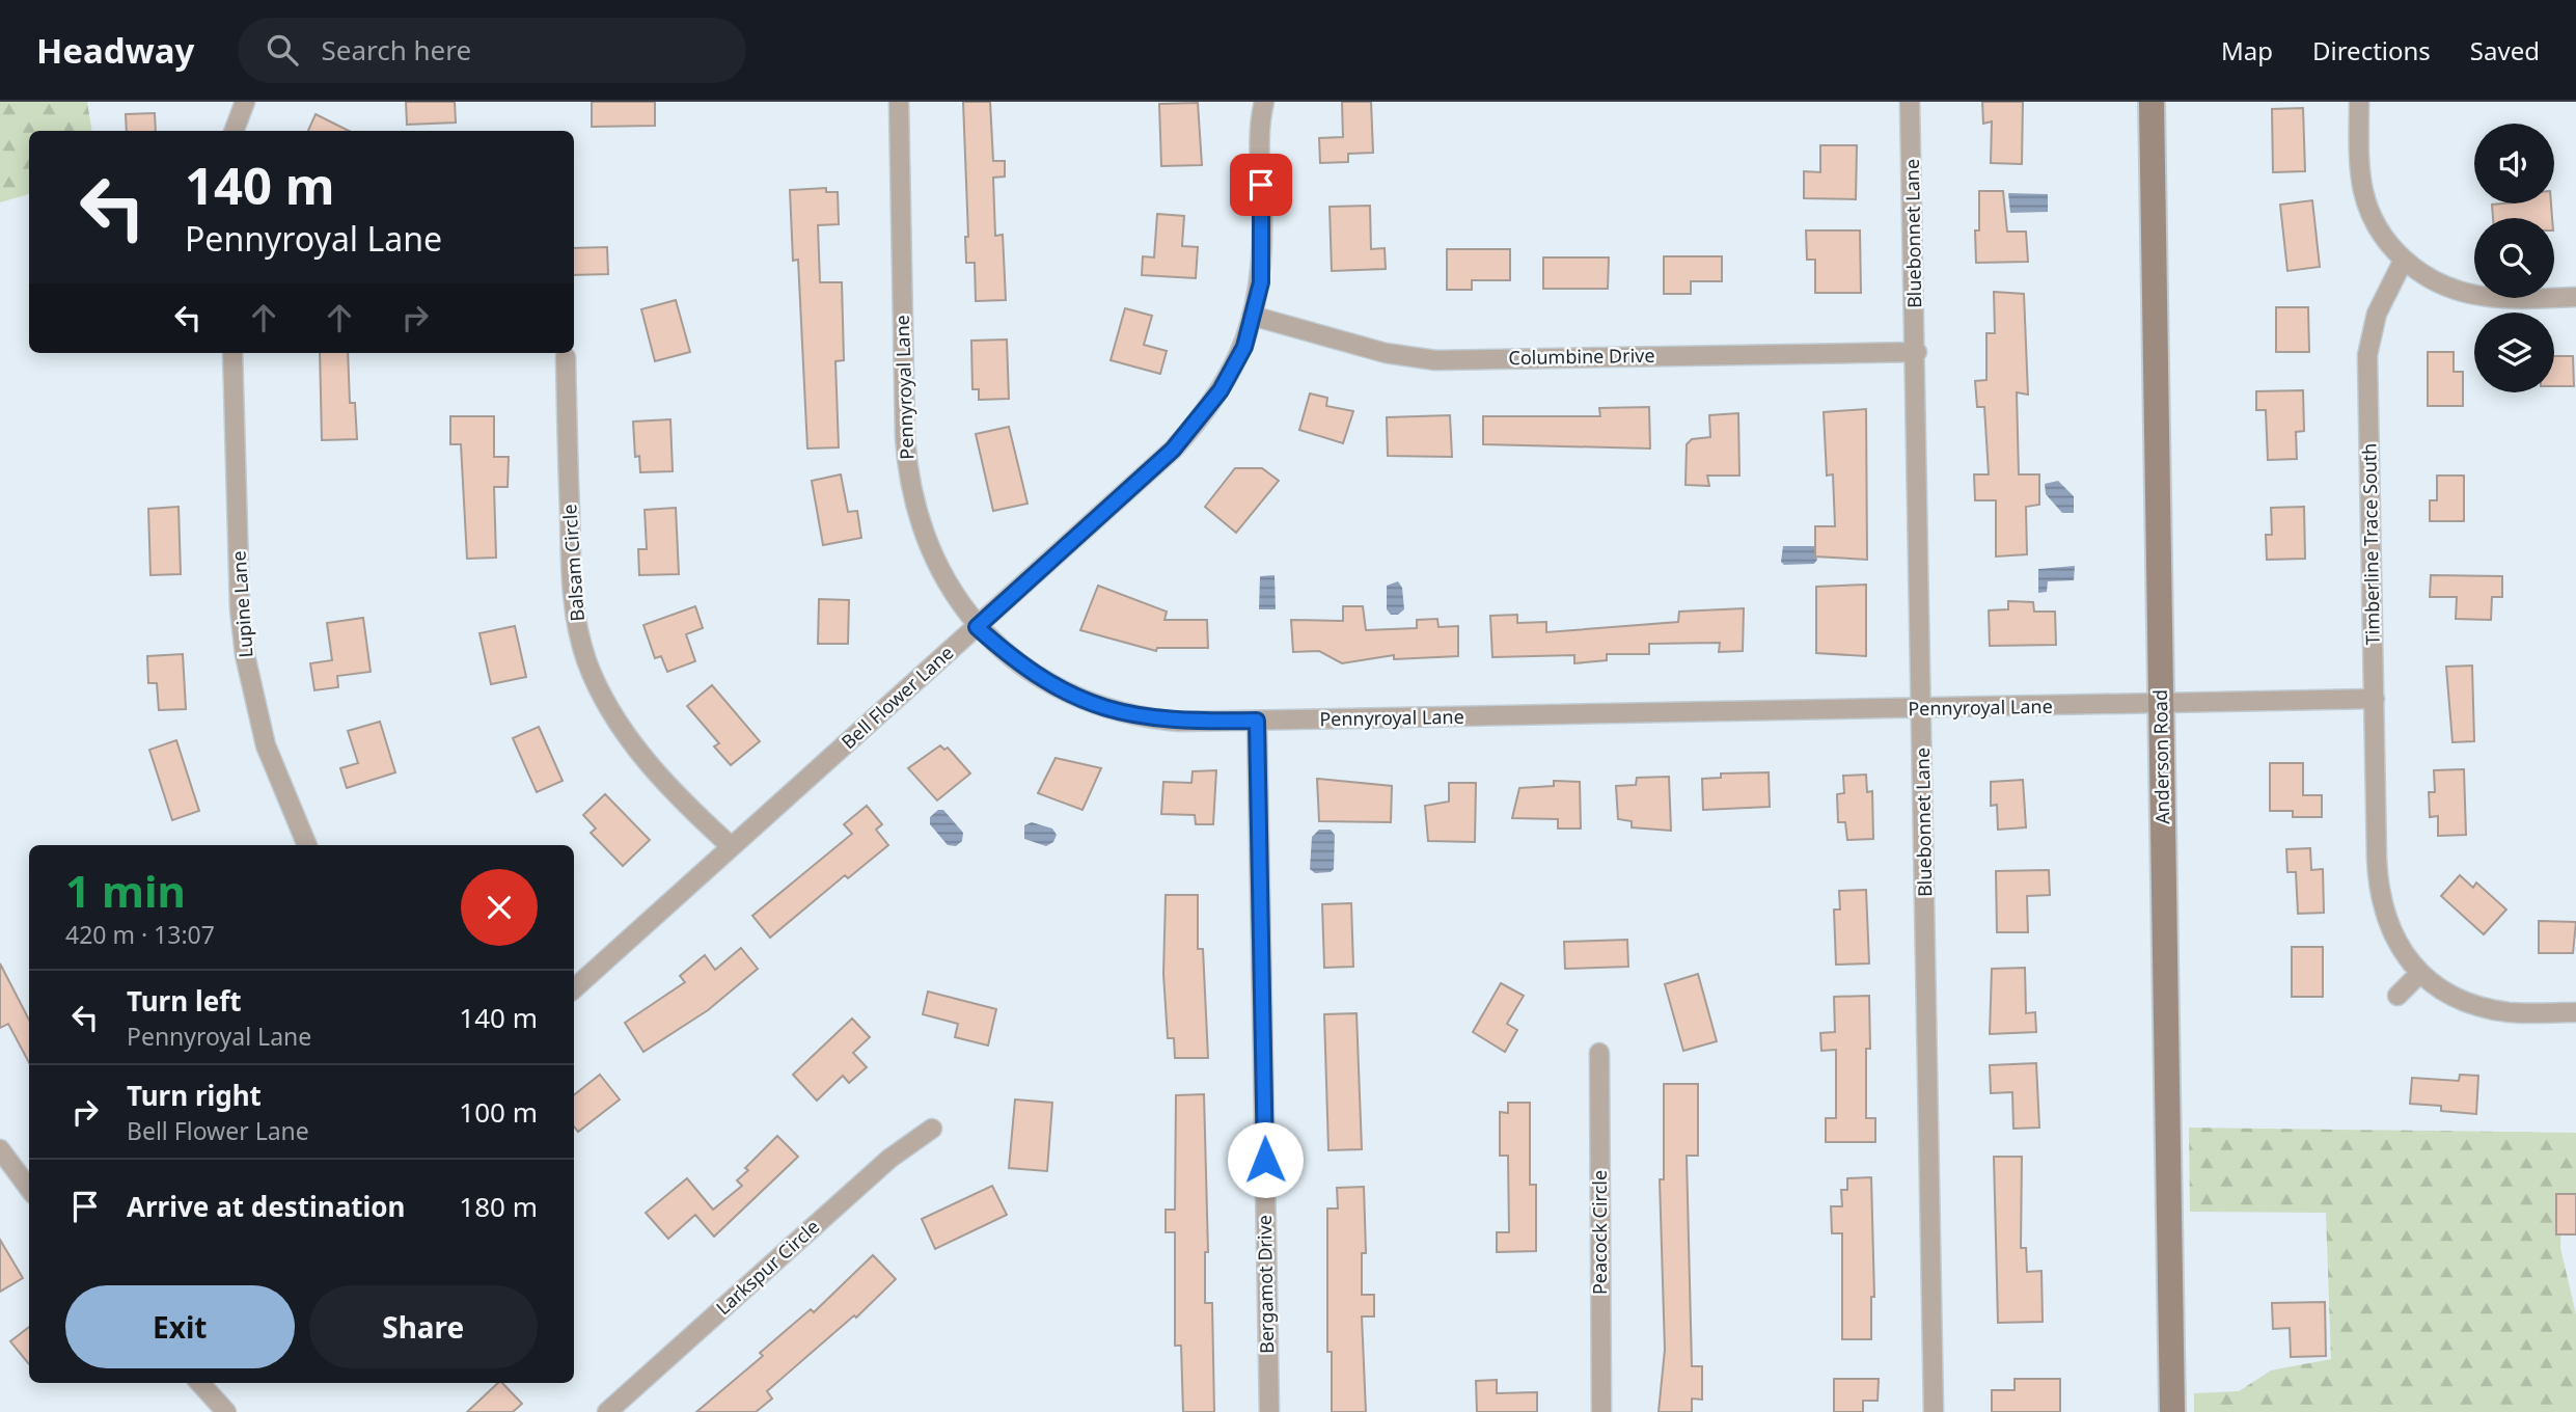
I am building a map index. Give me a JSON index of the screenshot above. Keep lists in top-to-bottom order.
{
  "streets": {
    "street": [
      "Bluebonnet Lane",
      "Columbine Drive",
      "Pennyroyal Lane",
      "Timberline Trace South",
      "Balsam Circle",
      "Lupine Lane",
      "Bell Flower Lane",
      "Anderson Road",
      "Peacock Circle",
      "Larkspur Circle",
      "Bergamot Drive"
    ]
  },
  "crossings": [
    ["Bluebonnet Lane", "Columbine Drive"],
    ["Bluebonnet Lane", "Pennyroyal Lane"],
    ["Columbine Drive", "Bell Flower Lane"],
    ["Pennyroyal Lane", "Timberline Trace South"],
    ["Pennyroyal Lane", "Bell Flower Lane"],
    ["Pennyroyal Lane", "Anderson Road"],
    ["Pennyroyal Lane", "Bergamot Drive"],
    ["Balsam Circle", "Bell Flower Lane"]
  ],
  "page": {
    "header": "Headway",
    "search": "Search here",
    "nav": ["Map", "Directions", "Saved"],
    "turn": ["140 m", "Pennyroyal Lane"],
    "heading": ["1 min", "420 m · 13:07"],
    "list": [
      {
        "name": "Turn left",
        "note": "Pennyroyal Lane",
        "value": "140 m"
      },
      {
        "name": "Turn right",
        "note": "Bell Flower Lane",
        "value": "100 m"
      },
      {
        "name": "Arrive at destination",
        "value": "180 m"
      }
    ],
    "buttons": ["Exit", "Share"]
  }
}
